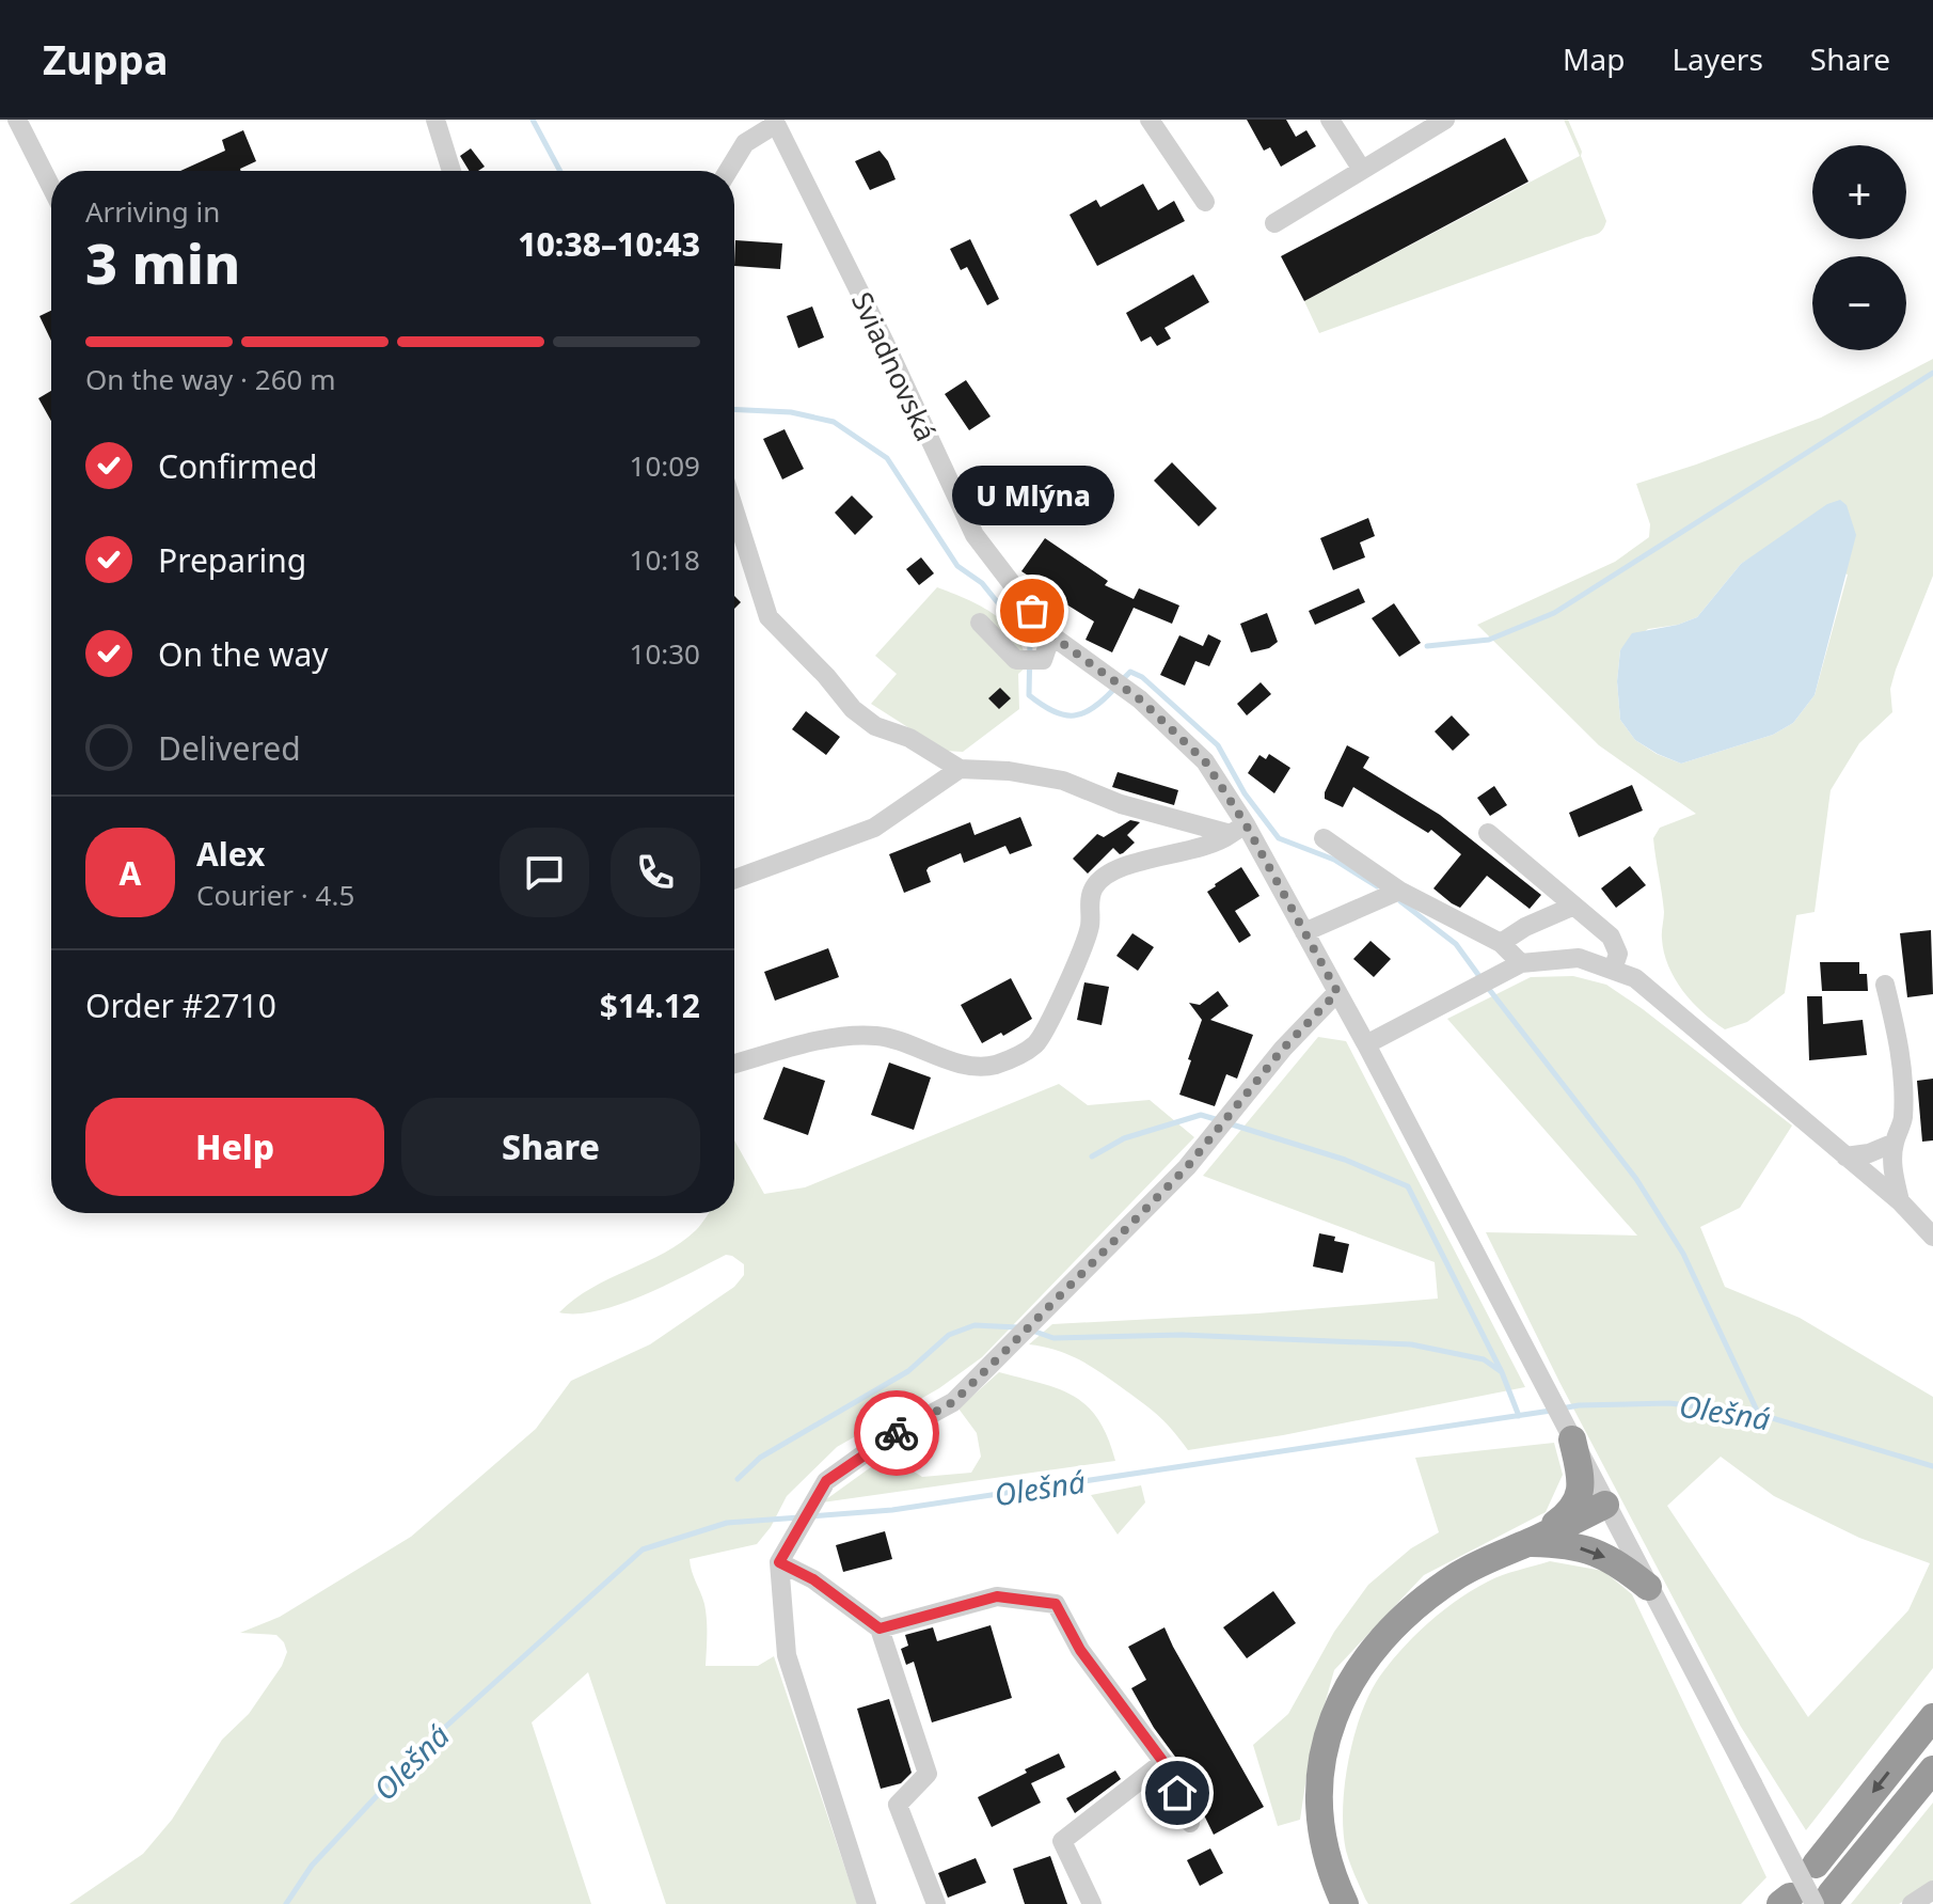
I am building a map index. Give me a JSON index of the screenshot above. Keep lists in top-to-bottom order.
{
  "streets": {
    "street": ["Sviadnovská"]
  },
  "water": ["Olešná"],
  "places": ["U Mlýna"],
  "page": {
    "header": "Zuppa",
    "nav": ["Map", "Layers", "Share"],
    "map_buttons": ["+", "−"],
    "heading": ["3 min", "Arriving in", "10:38–10:43"],
    "panel": [
      "Alex",
      "Courier · 4.5",
      "Order #2710",
      "$14.12"
    ],
    "bar": "On the way · 260 m",
    "list": [
      ["Confirmed", "10:09"],
      ["Preparing", "10:18"],
      ["On the way", "10:30"],
      "Delivered"
    ],
    "bubble": "U Mlýna",
    "round": "A",
    "buttons": ["Help", "Share"]
  }
}
